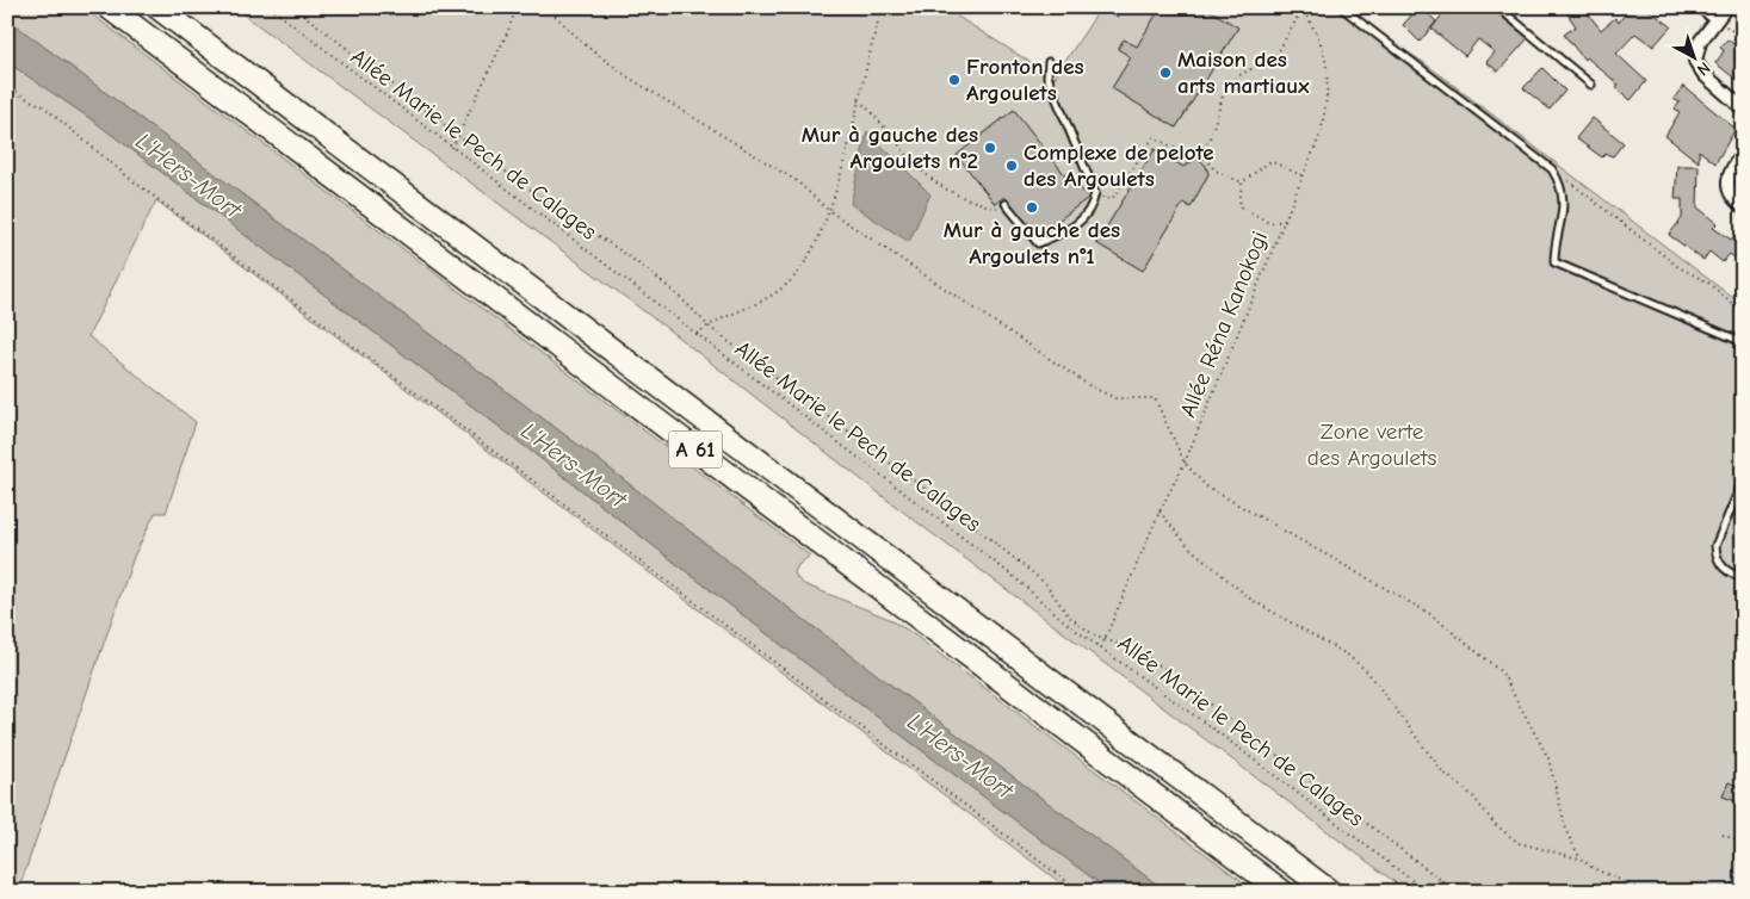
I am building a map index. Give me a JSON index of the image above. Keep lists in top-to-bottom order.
{
  "streets": {
    "highway": ["A 61"],
    "path": ["Allée Marie le Pech de Calages", "Allée Réna Kanokogi"]
  },
  "crossings": [
    ["Allée Marie le Pech de Calages", "Allée Réna Kanokogi"]
  ],
  "water": ["L'Hers-Mort"],
  "parks": ["Zone verte des Argoulets"],
  "places": [
    "Maison des arts martiaux",
    "Fronton des Argoulets",
    "Mur à gauche des Argoulets n°2",
    "Complexe de pelote des Argoulets",
    "Mur à gauche des Argoulets n°1"
  ],
  "north": "bottom right"
}
